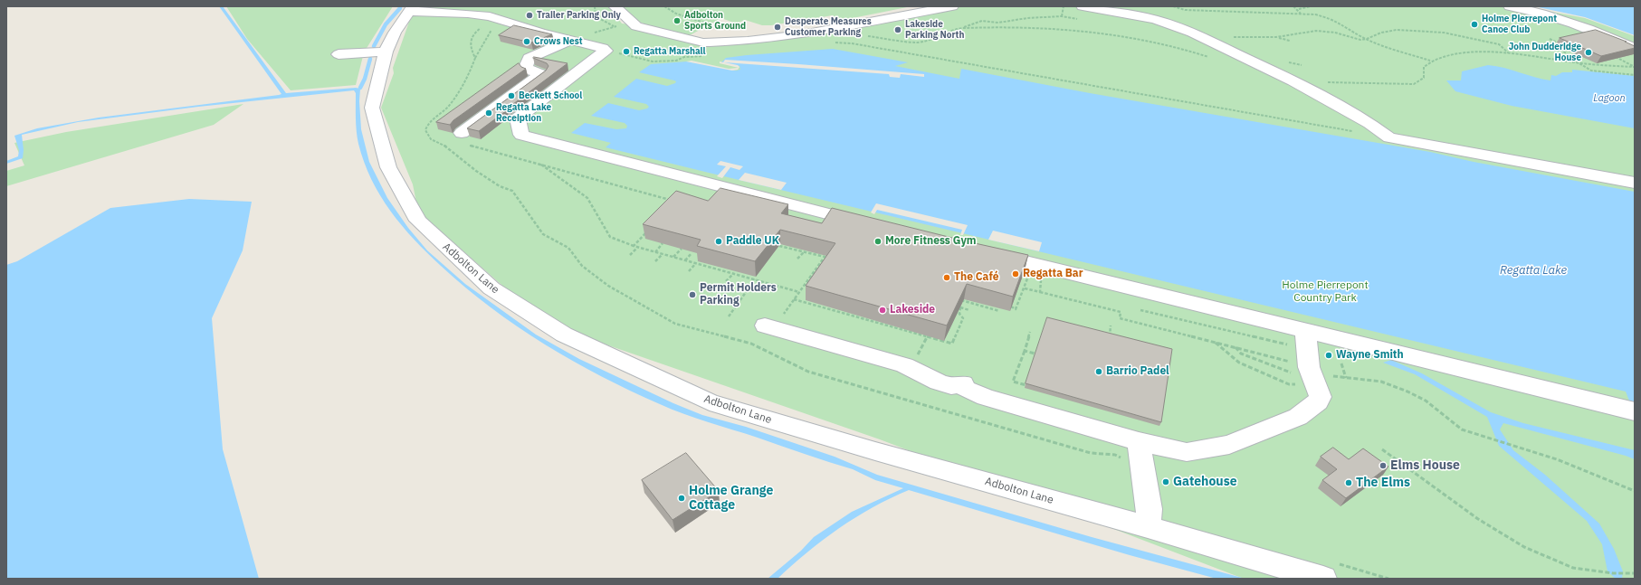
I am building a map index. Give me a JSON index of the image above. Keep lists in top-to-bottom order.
{
  "streets": {
    "street": ["Adbolton Lane"]
  },
  "water": ["Lagoon", "Regatta Lake"],
  "parks": ["Holme Pierrepont Country Park"],
  "places": [
    "Trailer Parking Only",
    "Adbolton Sports Ground",
    "Holme Pierrepont Canoe Club",
    "Desperate Measures Customer Parking",
    "Lakeside Parking North",
    "Crows Nest",
    "Regatta Marshall",
    "John Dudderidge House",
    "Beckett School",
    "Regatta Lake Receiption",
    "Paddle UK",
    "More Fitness Gym",
    "Regatta Bar",
    "The Café",
    "Permit Holders Parking",
    "Lakeside",
    "Wayne Smith",
    "Barrio Padel",
    "Elms House",
    "Gatehouse",
    "The Elms",
    "Holme Grange Cottage"
  ]
}
